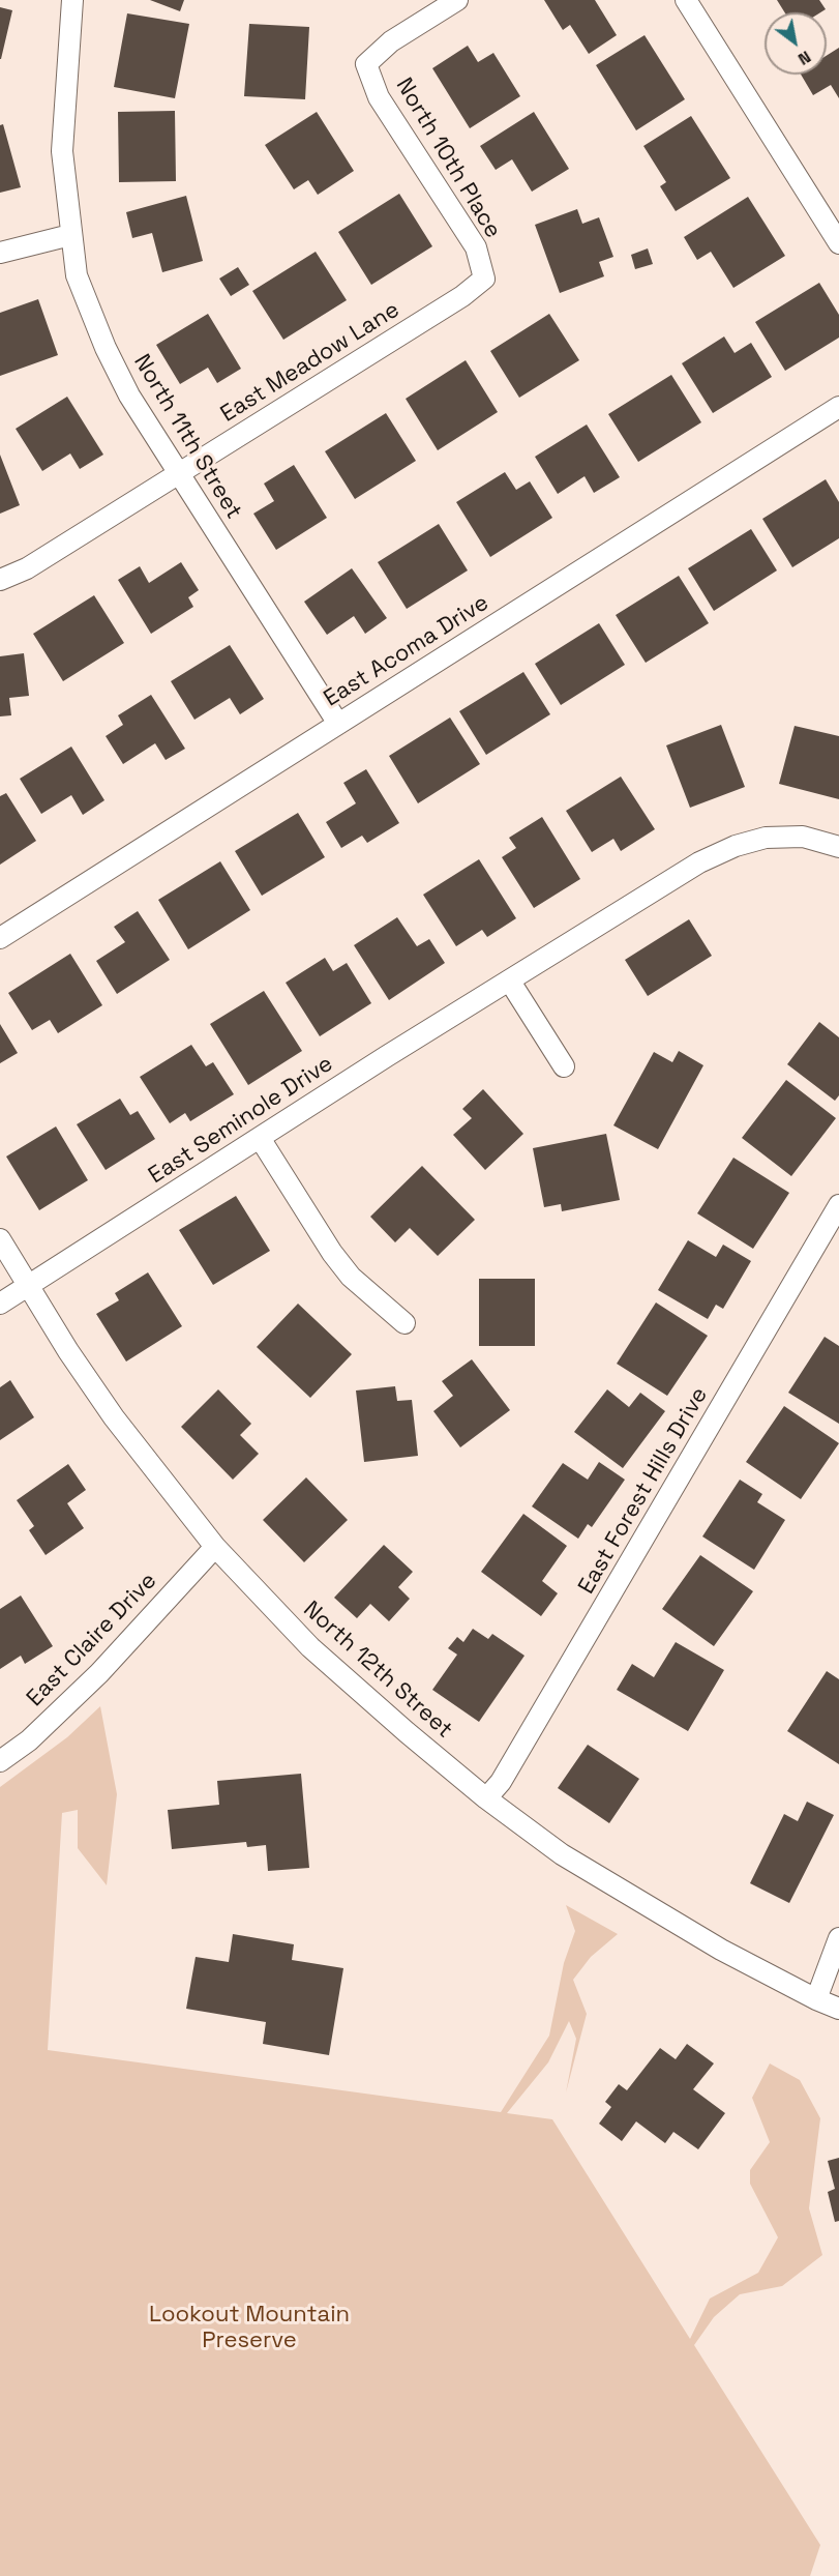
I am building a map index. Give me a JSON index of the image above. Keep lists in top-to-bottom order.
{
  "streets": {
    "street": [
      "North 10th Place",
      "East Meadow Lane",
      "North 11th Street",
      "East Acoma Drive",
      "East Seminole Drive",
      "East Forest Hills Drive",
      "East Claire Drive",
      "North 12th Street"
    ]
  },
  "crossings": [
    ["North 10th Place", "East Meadow Lane"],
    ["East Meadow Lane", "North 11th Street"],
    ["North 11th Street", "East Acoma Drive"],
    ["East Seminole Drive", "North 12th Street"],
    ["East Forest Hills Drive", "North 12th Street"],
    ["East Claire Drive", "North 12th Street"]
  ],
  "parks": ["Lookout Mountain Preserve"],
  "north": "bottom right"
}
